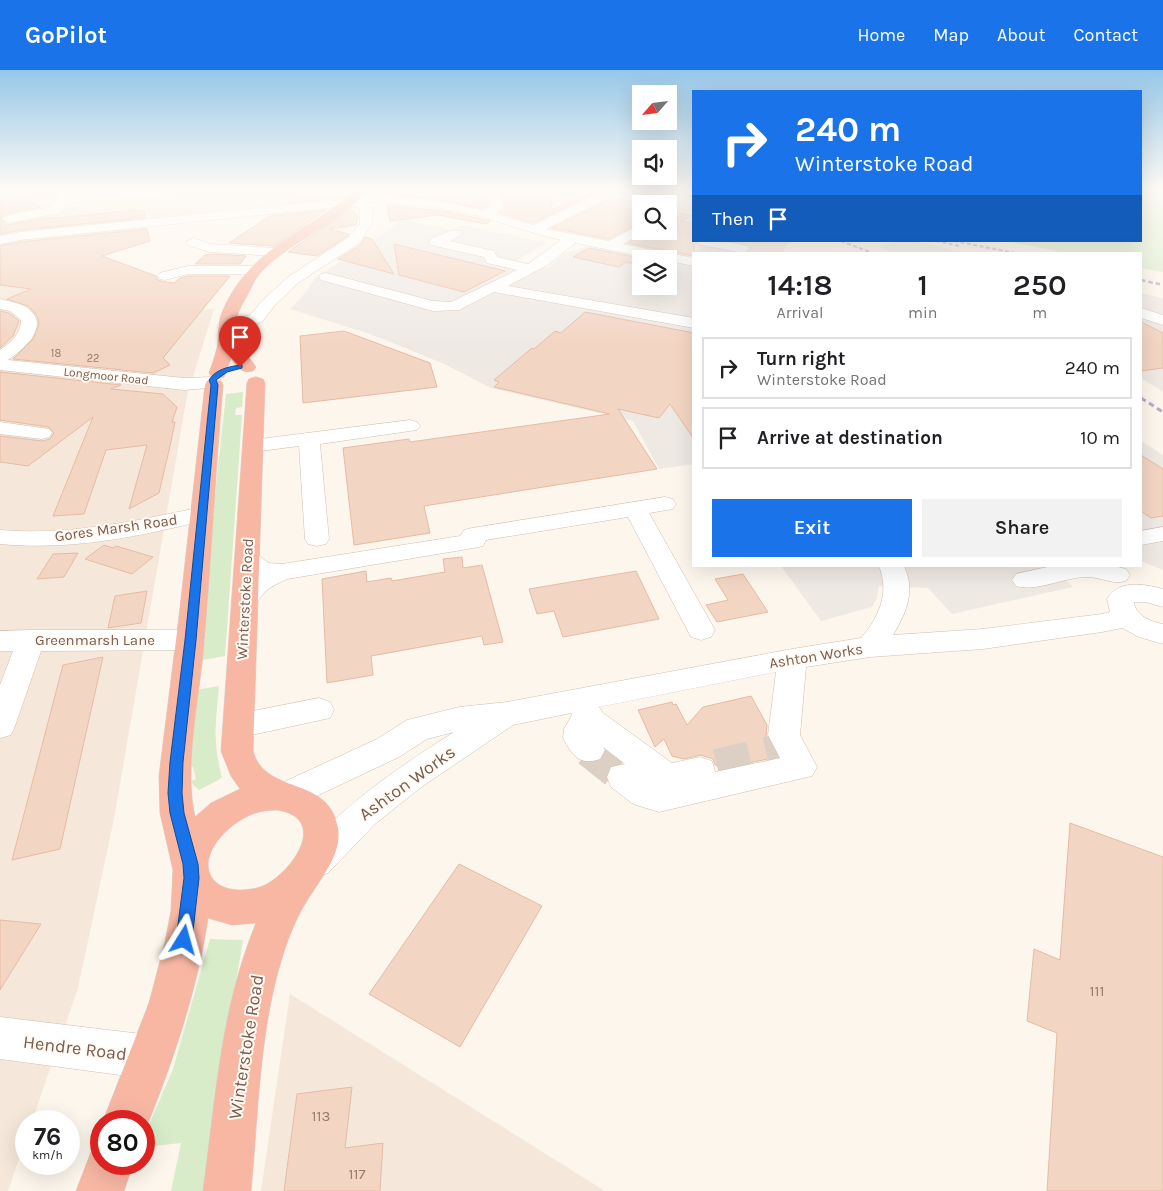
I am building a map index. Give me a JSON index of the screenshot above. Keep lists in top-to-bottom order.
{
  "streets": {
    "highway": ["Winterstoke Road"],
    "street": [
      "Longmoor Road",
      "Gores Marsh Road",
      "Greenmarsh Lane",
      "Ashton Works",
      "Hendre Road"
    ]
  },
  "crossings": [
    ["Longmoor Road", "Winterstoke Road"],
    ["Gores Marsh Road", "Winterstoke Road"],
    ["Winterstoke Road", "Greenmarsh Lane"],
    ["Winterstoke Road", "Ashton Works"],
    ["Winterstoke Road", "Hendre Road"]
  ],
  "house_numbers": [
    "18",
    "22",
    "111",
    "113",
    "117"
  ],
  "north": "bottom left",
  "page": {
    "header": "GoPilot",
    "nav": [
      "Home",
      "Map",
      "About",
      "Contact"
    ],
    "turn": ["240 m", "Winterstoke Road"],
    "then": "Then",
    "eta": [
      "14:18",
      "Arrival",
      "1",
      "min",
      "250",
      "m"
    ],
    "list": [
      {
        "name": "Turn right",
        "note": "Winterstoke Road",
        "value": "240 m"
      },
      {
        "name": "Arrive at destination",
        "value": "10 m"
      }
    ],
    "buttons": ["Exit", "Share"],
    "speed": "76 km/h",
    "limit": "80"
  }
}
